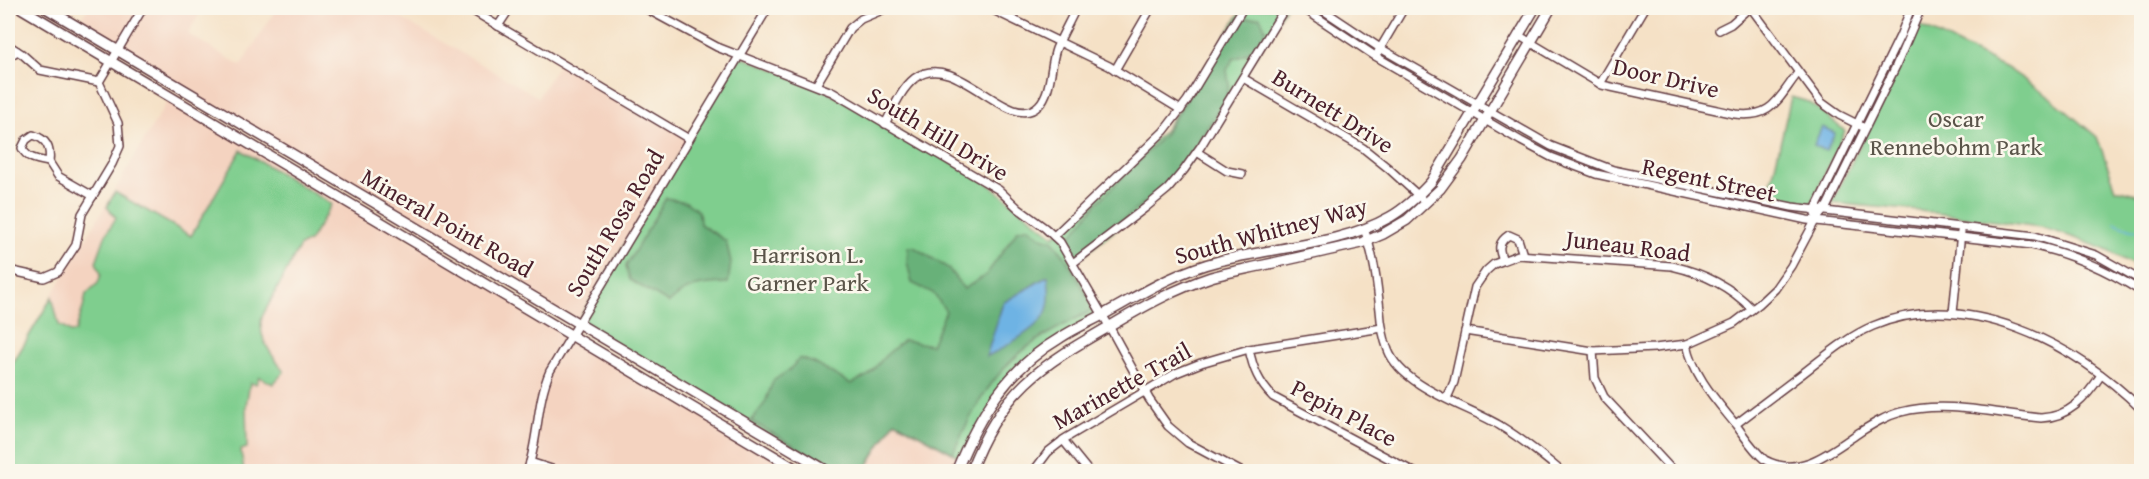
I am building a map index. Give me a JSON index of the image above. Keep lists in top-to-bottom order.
{
  "streets": {
    "main road": ["Mineral Point Road", "South Whitney Way"],
    "street": [
      "Door Drive",
      "Burnett Drive",
      "South Hill Drive",
      "Regent Street",
      "South Rosa Road",
      "Juneau Road",
      "Marinette Trail",
      "Pepin Place"
    ]
  },
  "crossings": [
    ["Door Drive", "South Whitney Way"],
    ["Burnett Drive", "South Whitney Way"],
    ["South Hill Drive", "South Rosa Road"],
    ["South Hill Drive", "South Whitney Way"],
    ["South Hill Drive", "Marinette Trail"],
    ["Regent Street", "South Whitney Way"],
    ["Mineral Point Road", "South Rosa Road"],
    ["Marinette Trail", "Pepin Place"]
  ],
  "parks": ["Oscar Rennebohm Park", "Harrison L. Garner Park"]
}
